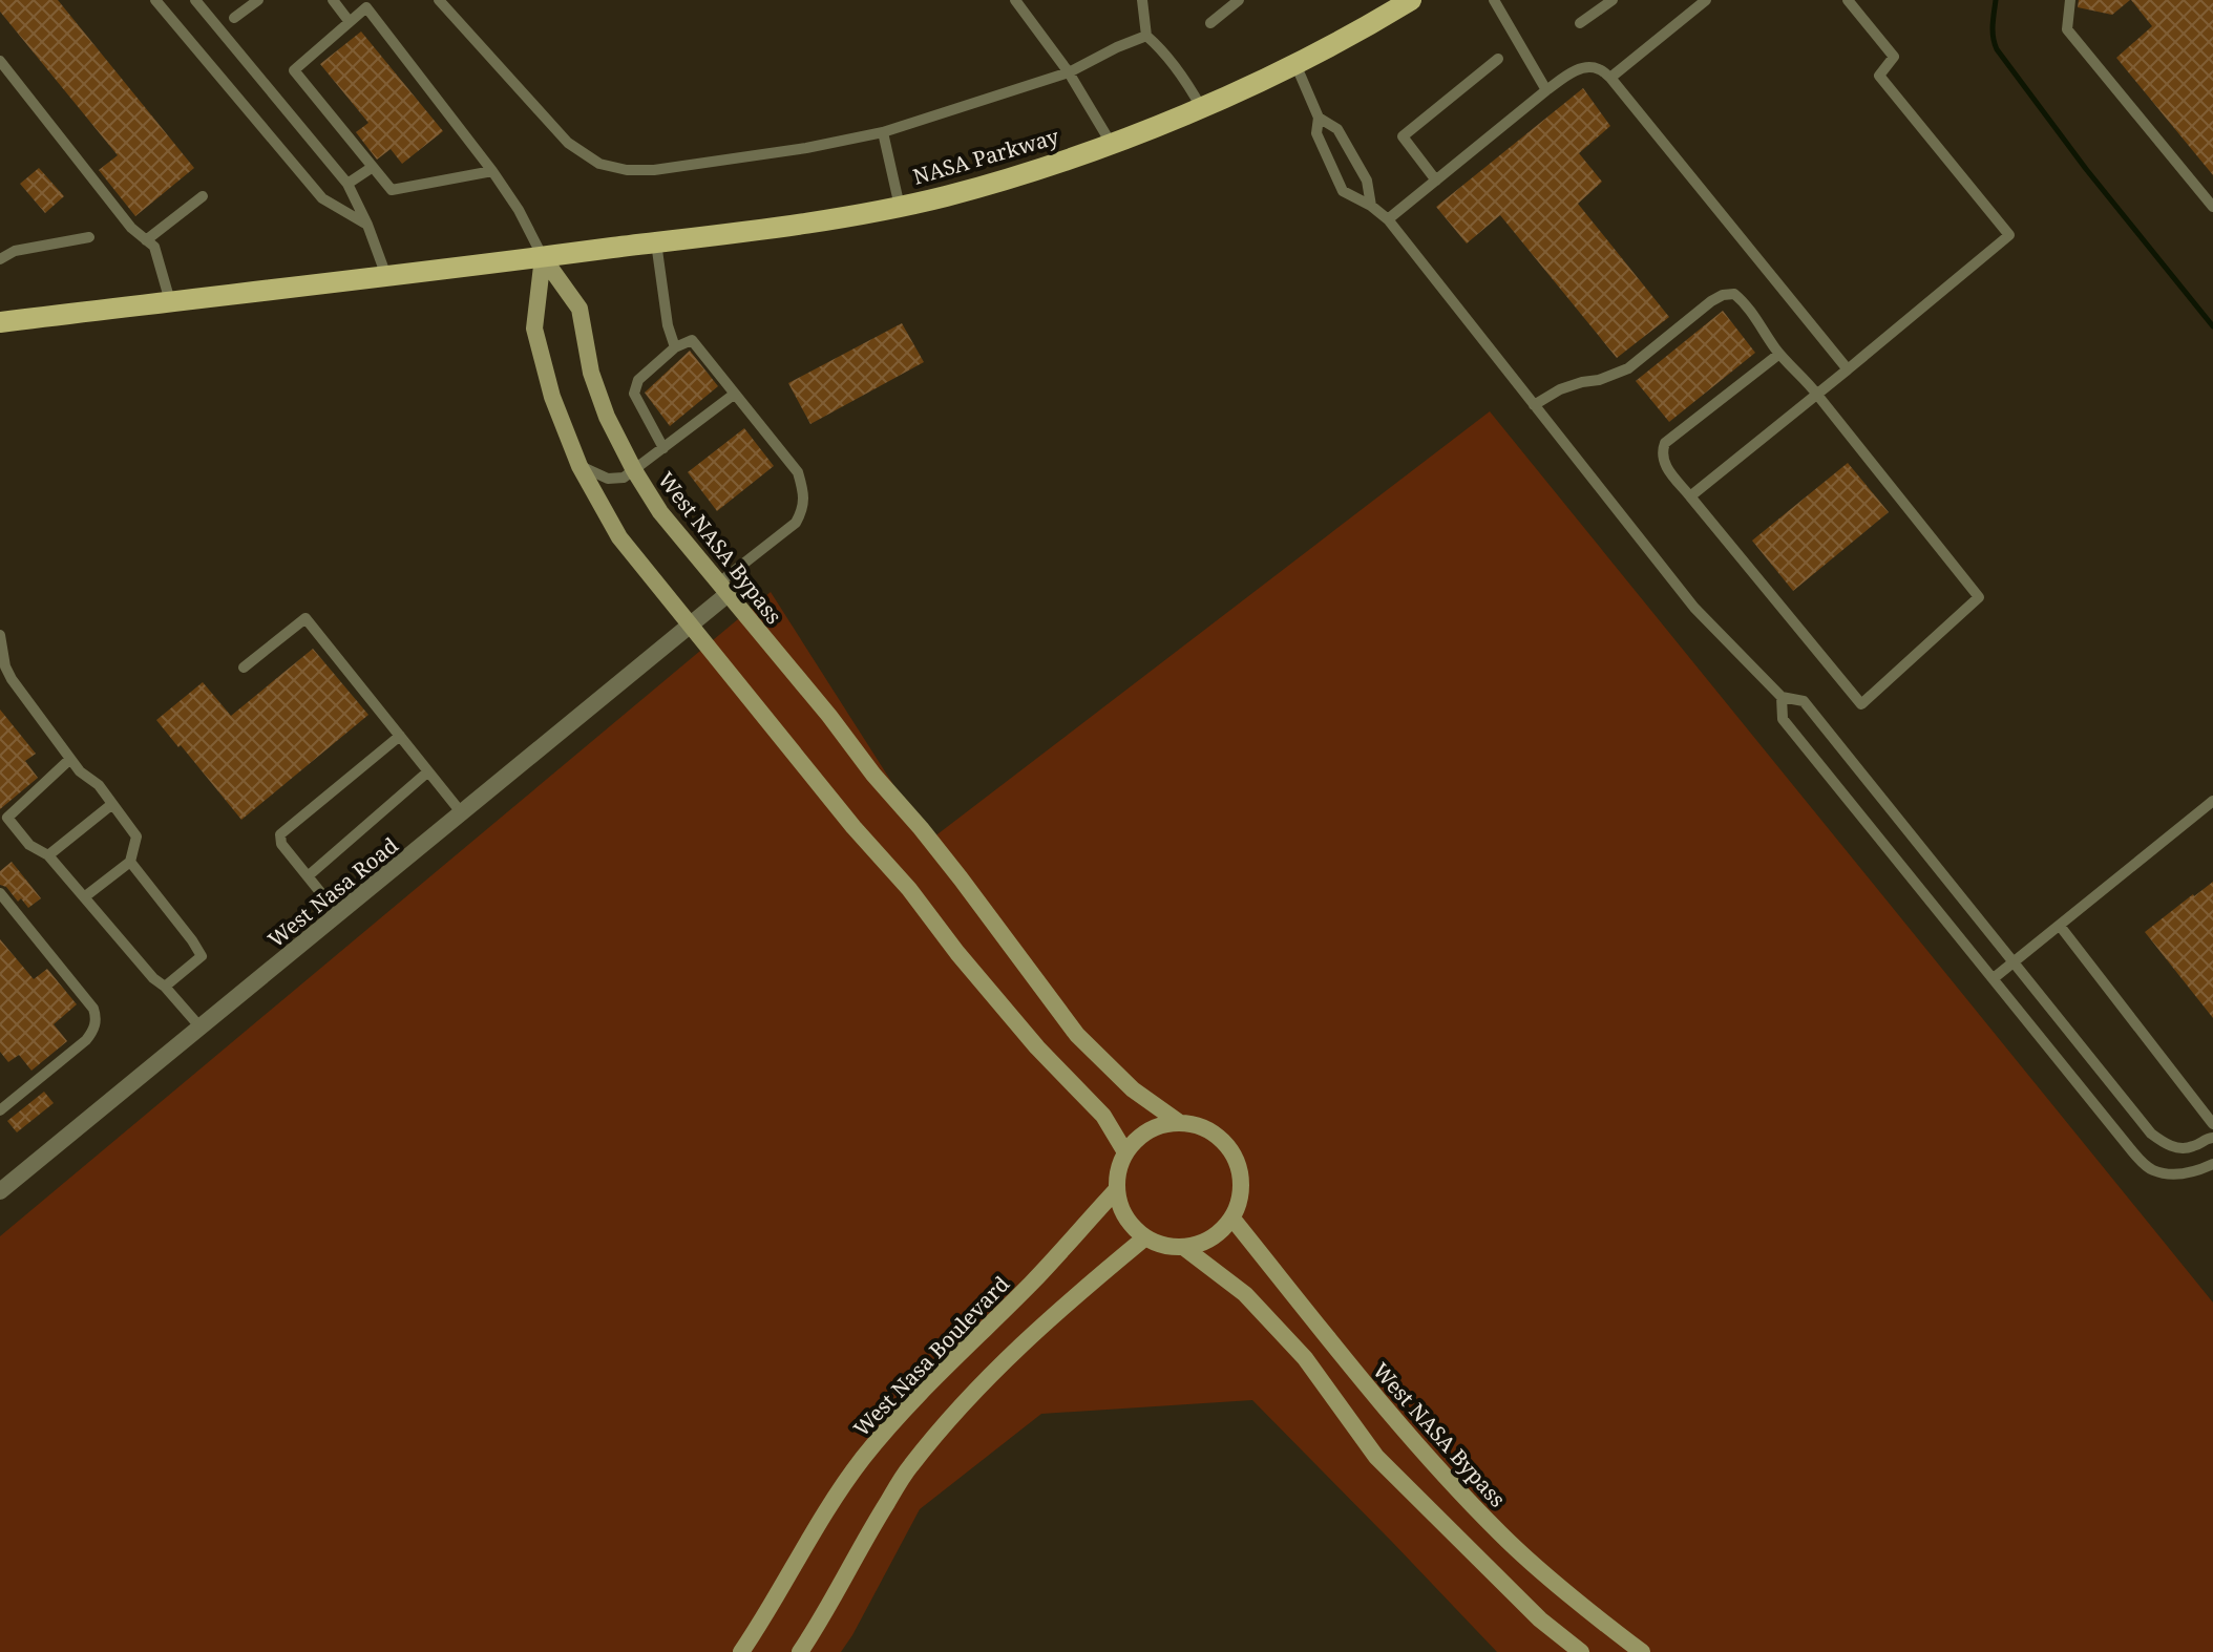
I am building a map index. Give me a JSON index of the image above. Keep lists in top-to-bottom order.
{
  "streets": {
    "main road": ["NASA Parkway"],
    "street": ["West NASA Bypass", "West Nasa Road", "West Nasa Boulevard"]
  },
  "crossings": [
    ["NASA Parkway", "West NASA Bypass"],
    ["West NASA Bypass", "West Nasa Road"],
    ["West NASA Bypass", "West Nasa Boulevard"]
  ]
}
